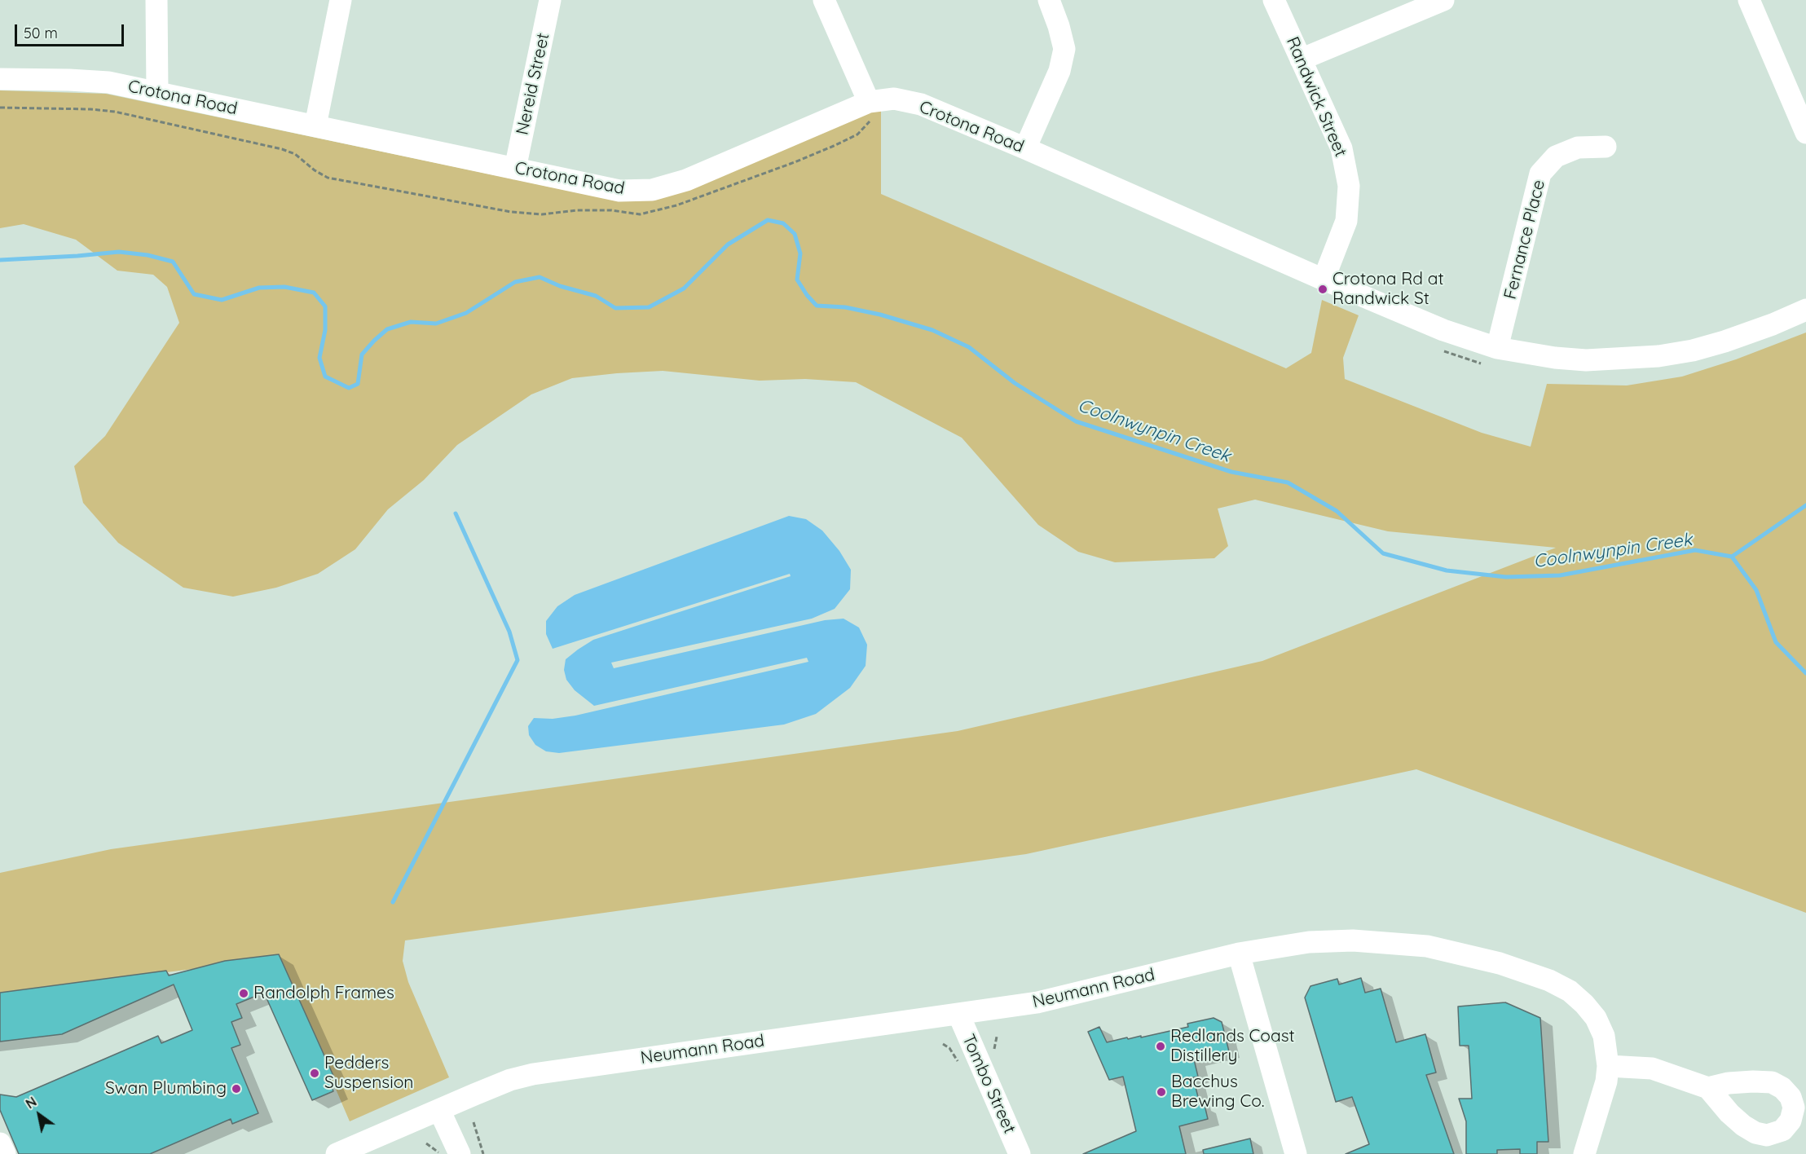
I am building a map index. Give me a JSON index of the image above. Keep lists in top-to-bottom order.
{
  "streets": {
    "street": [
      "Nereid Street",
      "Randwick Street",
      "Crotona Road",
      "Fernance Place",
      "Neumann Road",
      "Tombo Street"
    ]
  },
  "crossings": [
    ["Nereid Street", "Crotona Road"],
    ["Randwick Street", "Crotona Road"],
    ["Crotona Road", "Fernance Place"],
    ["Neumann Road", "Tombo Street"]
  ],
  "water": ["Coolnwynpin Creek"],
  "places": [
    "Crotona Rd at Randwick St",
    "Randolph Frames",
    "Redlands Coast Distillery",
    "Pedders Suspension",
    "Swan Plumbing",
    "Bacchus Brewing Co."
  ],
  "scale_bar": "50 m",
  "north": "top left"
}
